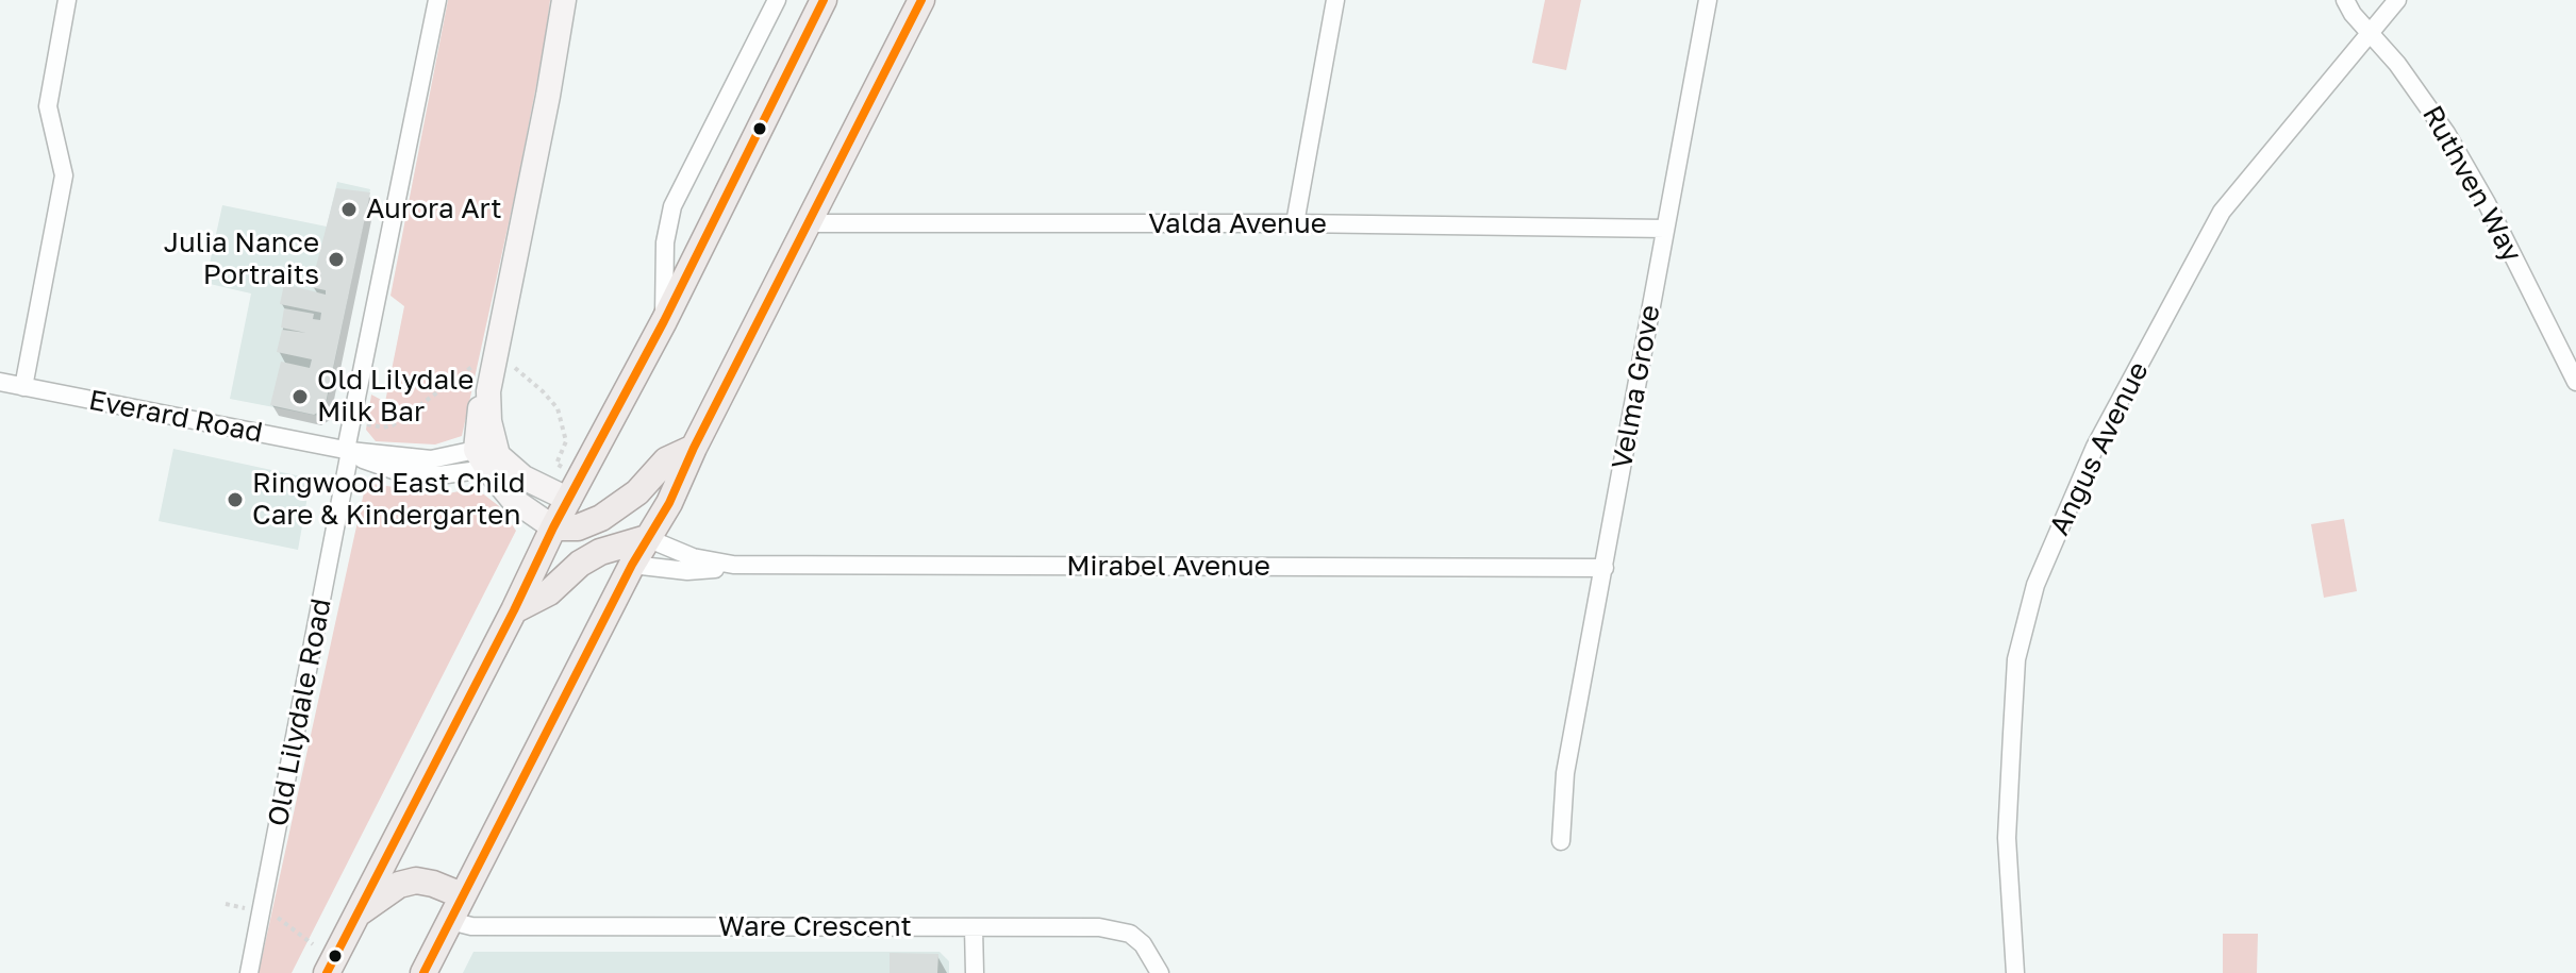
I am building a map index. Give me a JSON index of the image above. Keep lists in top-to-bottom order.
{
  "streets": {
    "street": [
      "Ruthven Way",
      "Valda Avenue",
      "Velma Grove",
      "Everard Road",
      "Angus Avenue",
      "Mirabel Avenue",
      "Old Lilydale Road",
      "Ware Crescent"
    ]
  },
  "crossings": [
    ["Ruthven Way", "Angus Avenue"],
    ["Valda Avenue", "Velma Grove"],
    ["Velma Grove", "Mirabel Avenue"],
    ["Everard Road", "Old Lilydale Road"]
  ],
  "places": [
    "Aurora Art",
    "Julia Nance Portraits",
    "Old Lilydale Milk Bar",
    "Ringwood East Child Care & Kindergarten"
  ]
}
